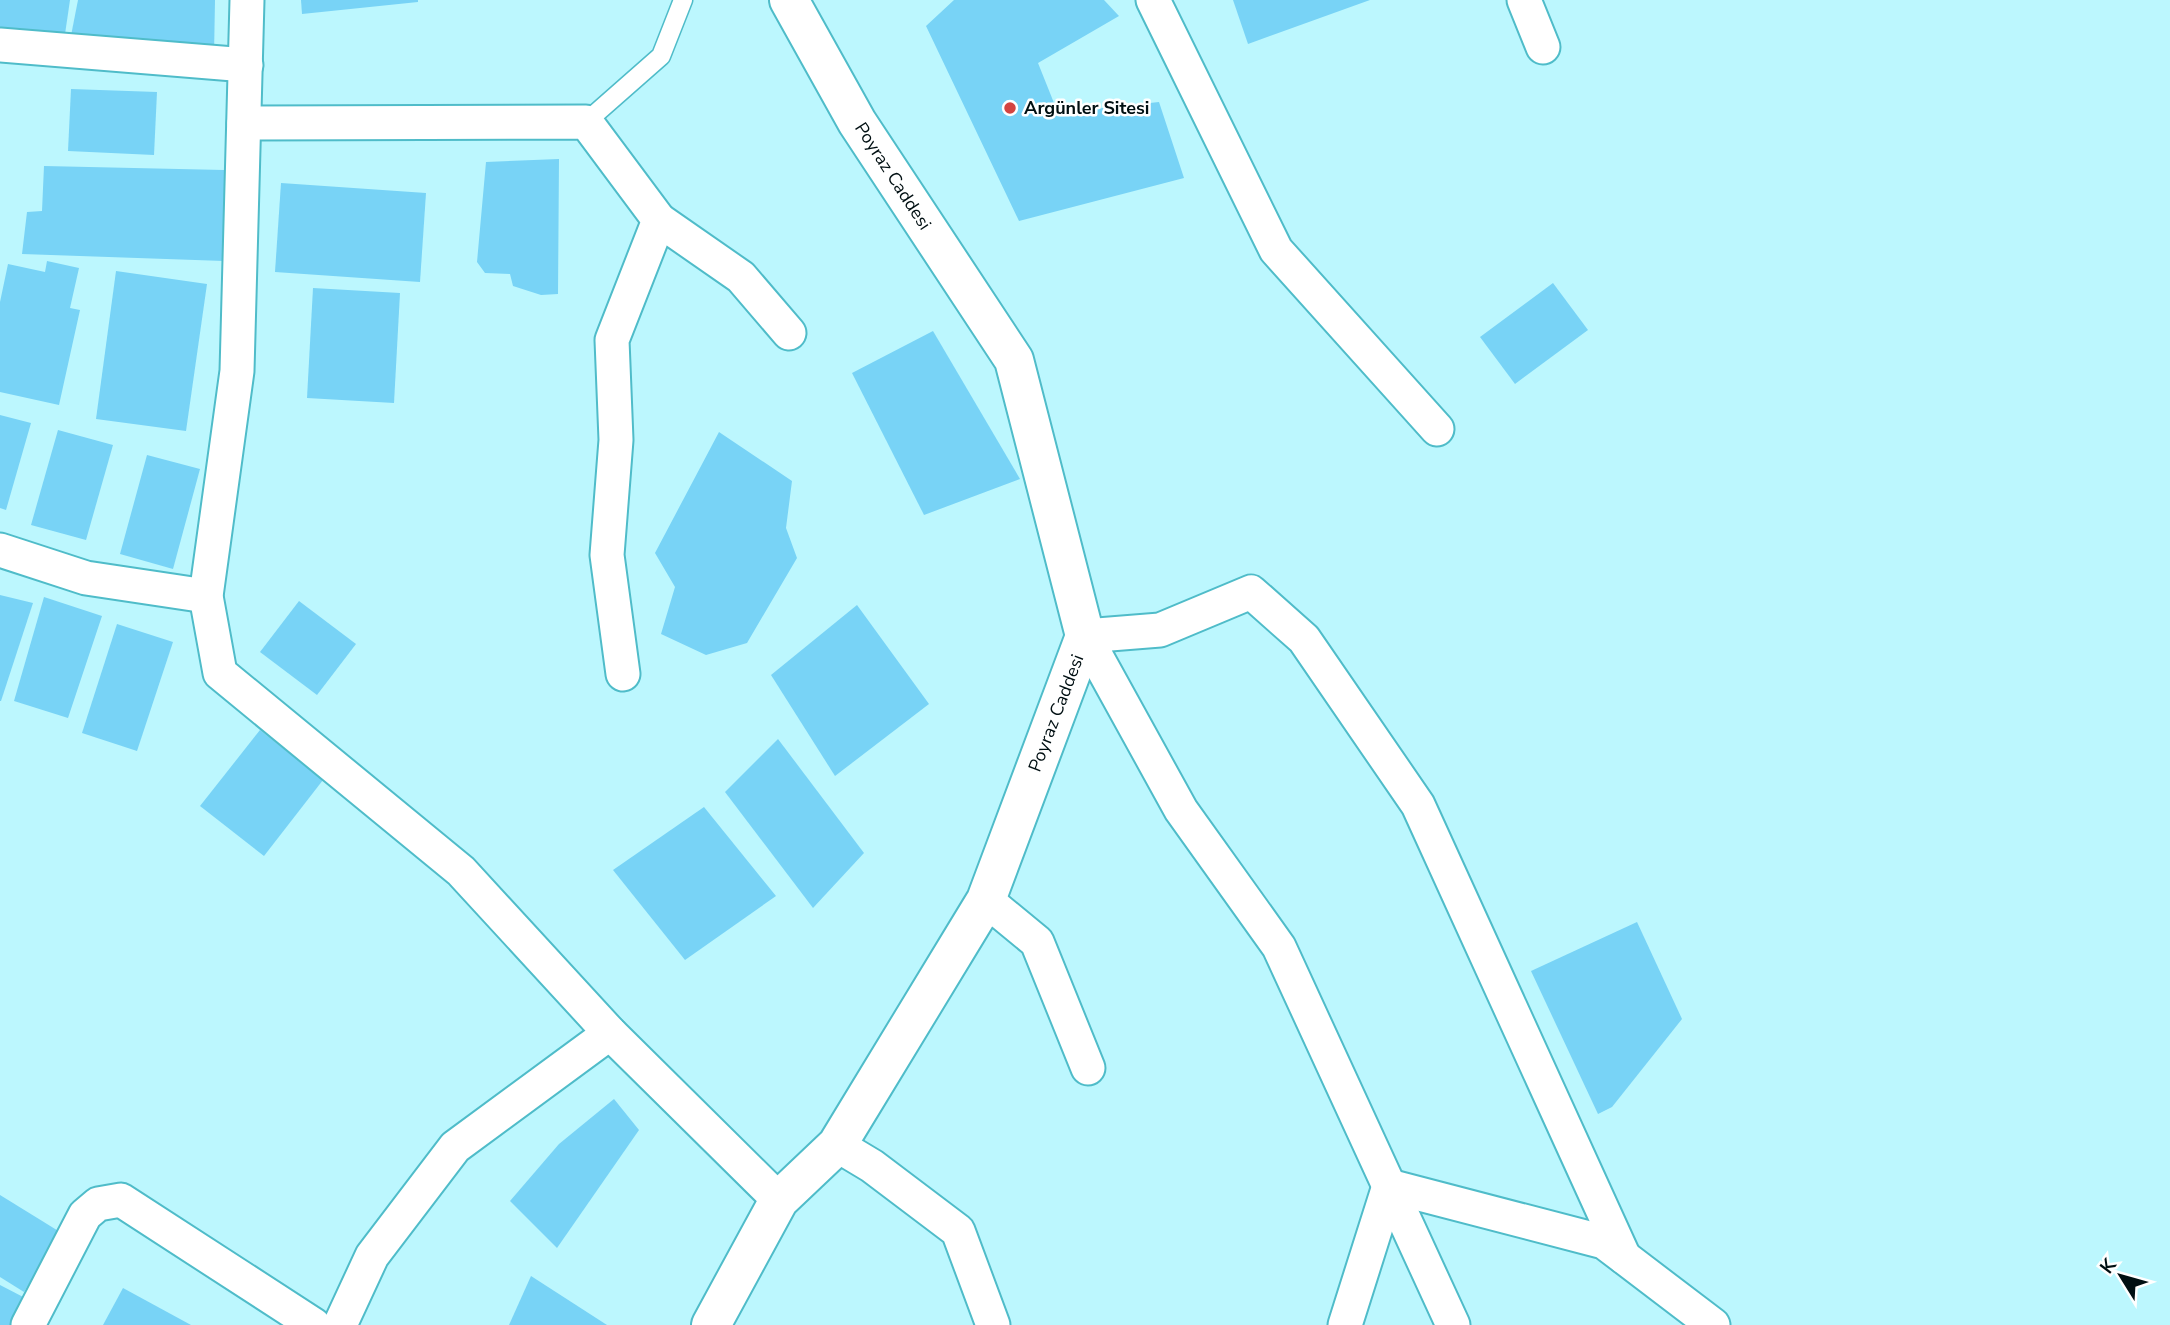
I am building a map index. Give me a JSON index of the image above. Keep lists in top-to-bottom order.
{
  "streets": {
    "street": ["Poyraz Caddesi"]
  },
  "places": ["Argünler Sitesi"],
  "north": "top left"
}
